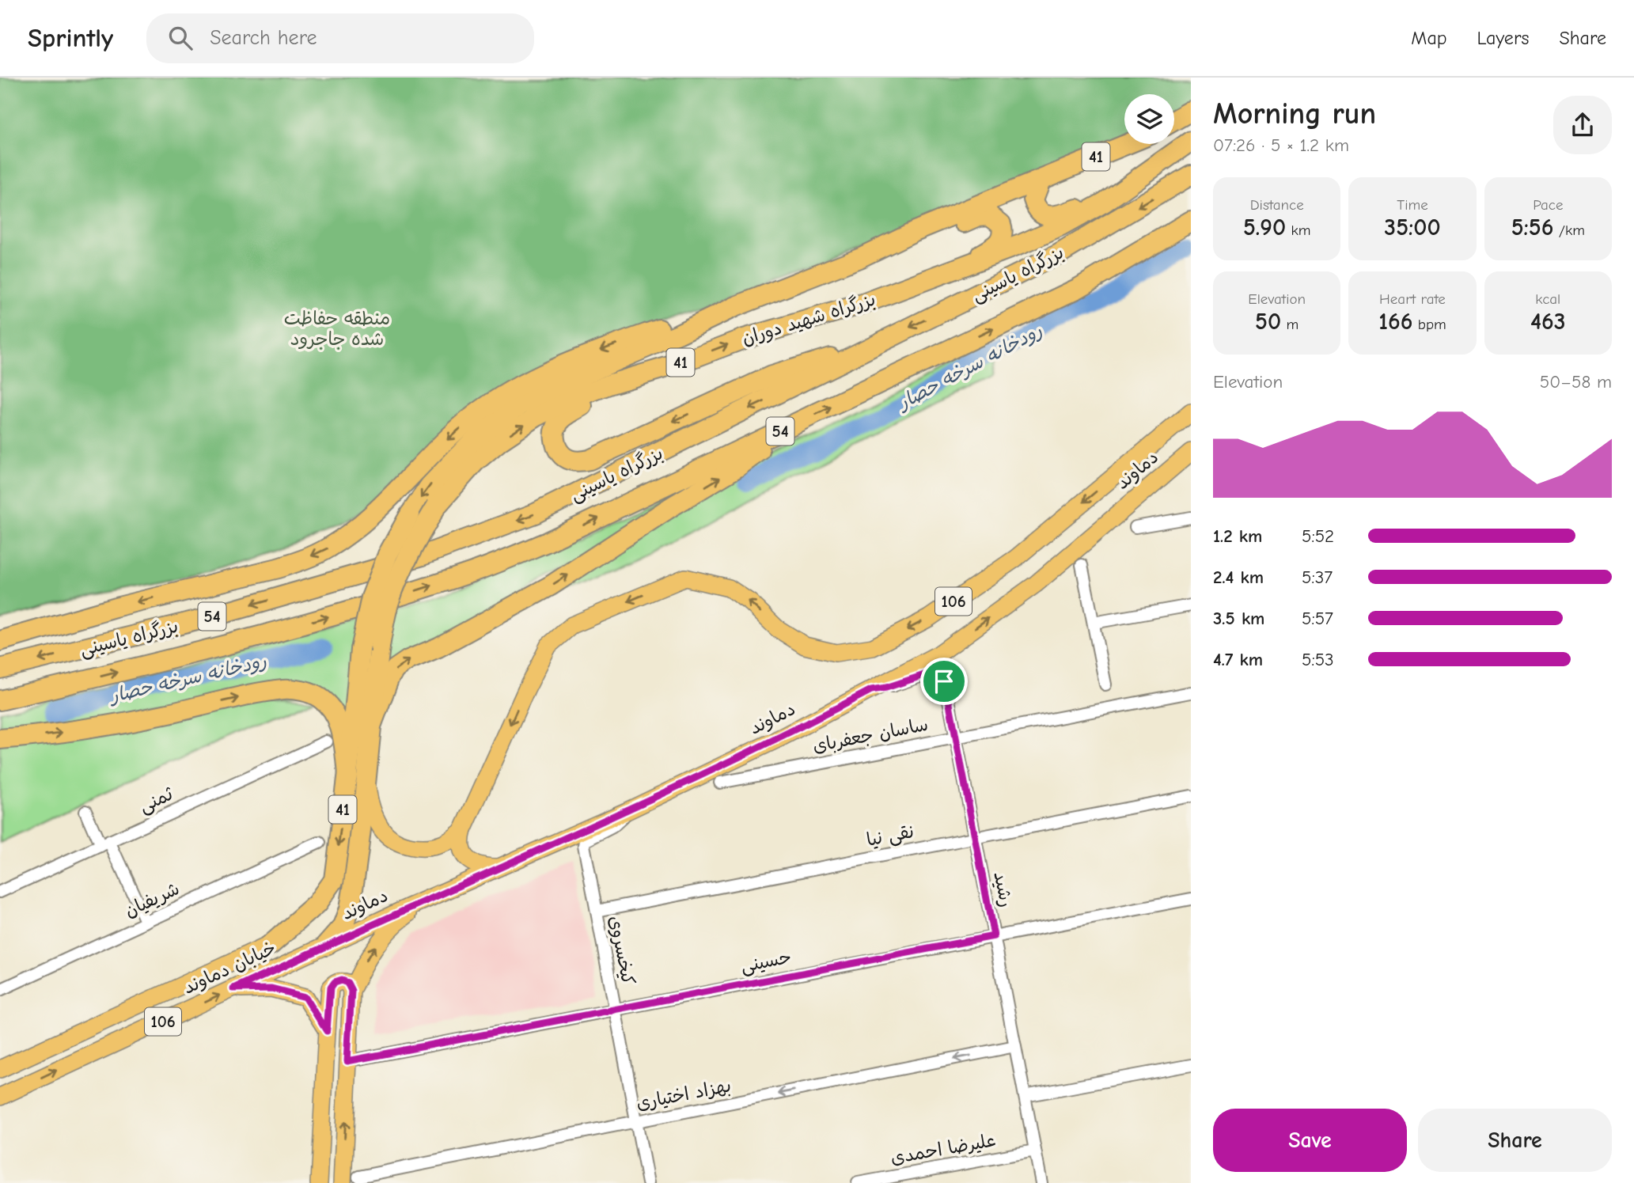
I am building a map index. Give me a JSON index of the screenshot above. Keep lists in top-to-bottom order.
{
  "streets": {
    "highway": [
      "41",
      "بزرگراه یاسینی",
      "بزرگراه شهید دوران",
      "54"
    ],
    "main road": ["دماوند", "106", "خیابان دماوند"],
    "street": [
      "ساسان جعفربای",
      "ثمنی",
      "نقی نیا",
      "رشید",
      "شریفیان",
      "کیخسروی",
      "حسینی",
      "بهزاد اختیاری",
      "علیرضا احمدی"
    ]
  },
  "crossings": [
    ["41", "بزرگراه شهید دوران"],
    ["41", "دماوند"],
    ["41", "خیابان دماوند"],
    ["دماوند", "رشید"],
    ["دماوند", "کیخسروی"],
    ["دماوند", "خیابان دماوند"],
    ["ساسان جعفربای", "رشید"],
    ["نقی نیا", "رشید"],
    ["نقی نیا", "کیخسروی"],
    ["رشید", "حسینی"],
    ["رشید", "بهزاد اختیاری"],
    ["رشید", "علیرضا احمدی"],
    ["کیخسروی", "حسینی"],
    ["کیخسروی", "بهزاد اختیاری"]
  ],
  "one_way": ["بهزاد اختیاری"],
  "water": ["رودخانه سرخه حصار"],
  "parks": ["منطقه حفاظت شده جاجرود"],
  "page": {
    "header": "Sprintly",
    "search": "Search here",
    "nav": ["Map", "Layers", "Share"],
    "heading": ["Morning run", "07:26 · 5 × 1.2 km"],
    "stats": [
      ["Distance", "5.90 km"],
      ["Time", "35:00"],
      ["Pace", "5:56 /km"],
      ["Elevation", "50 m"],
      ["Heart rate", "166 bpm"],
      ["kcal", "463"]
    ],
    "chart": ["Elevation", "50–58 m"],
    "list": [
      {
        "name": "1.2 km",
        "note": "5:52"
      },
      {
        "name": "2.4 km",
        "note": "5:37"
      },
      {
        "name": "3.5 km",
        "note": "5:57"
      },
      {
        "name": "4.7 km",
        "note": "5:53"
      }
    ],
    "buttons": ["Save", "Share"]
  }
}
